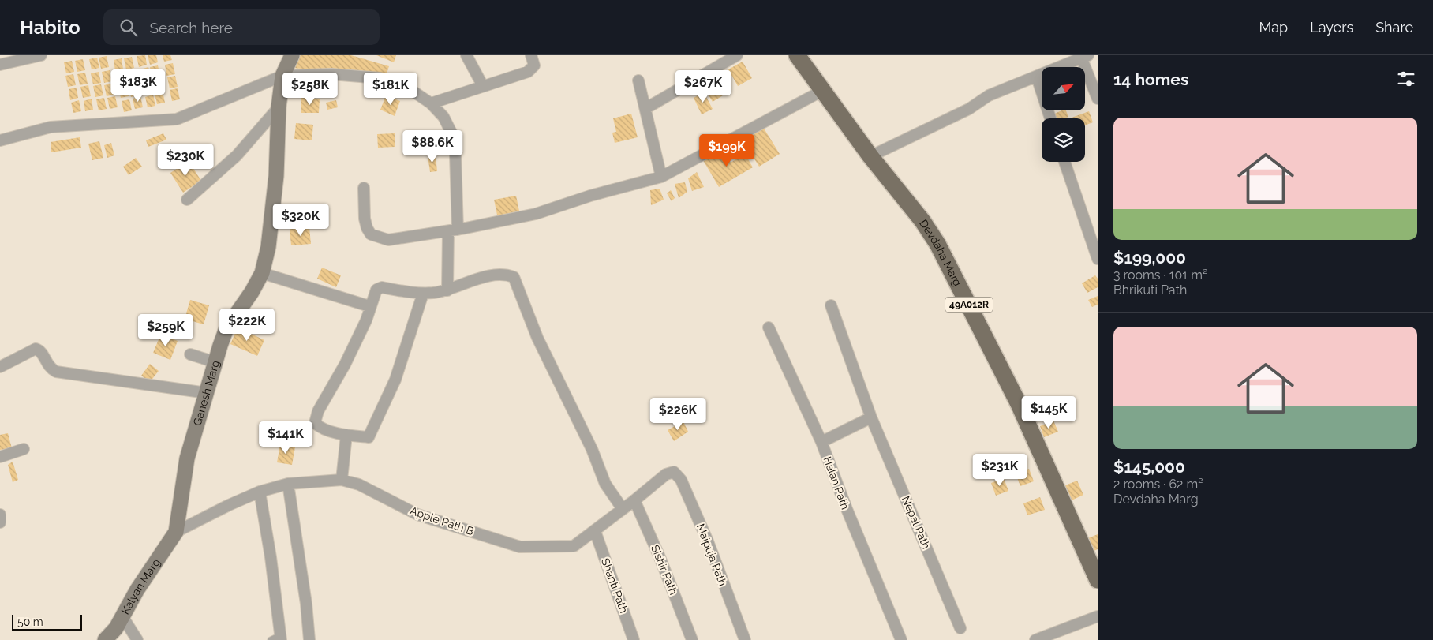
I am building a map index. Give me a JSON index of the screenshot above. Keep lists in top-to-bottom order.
{
  "streets": {
    "main road": ["Devdaha Marg", "49A012R"],
    "street": [
      "Ganesh Marg",
      "Halan Path",
      "Apple Path B",
      "Nepal Path",
      "Maipuja Path",
      "Sishir Path",
      "Shanti Path",
      "Kalyan Marg"
    ]
  },
  "crossings": [
    ["Ganesh Marg", "Apple Path B"],
    ["Ganesh Marg", "Kalyan Marg"],
    ["Apple Path B", "Maipuja Path"],
    ["Apple Path B", "Sishir Path"],
    ["Apple Path B", "Shanti Path"],
    ["Apple Path B", "Kalyan Marg"]
  ],
  "scale_bar": "50 m",
  "north": "top right",
  "page": {
    "header": "Habito",
    "search": "Search here",
    "nav": ["Map", "Layers", "Share"],
    "heading": "14 homes",
    "price": [
      "$183K",
      "$267K",
      "$258K",
      "$181K",
      "$88.6K",
      "$199K",
      "$230K",
      "$320K",
      "$222K",
      "$259K",
      "$145K",
      "$226K",
      "$141K",
      "$231K"
    ],
    "list": [
      {
        "name": "$199,000",
        "note": "3 rooms · 101 m² · Bhrikuti Path"
      },
      {
        "name": "$145,000",
        "note": "2 rooms · 62 m² · Devdaha Marg"
      }
    ],
    "scale": "50 m"
  }
}
